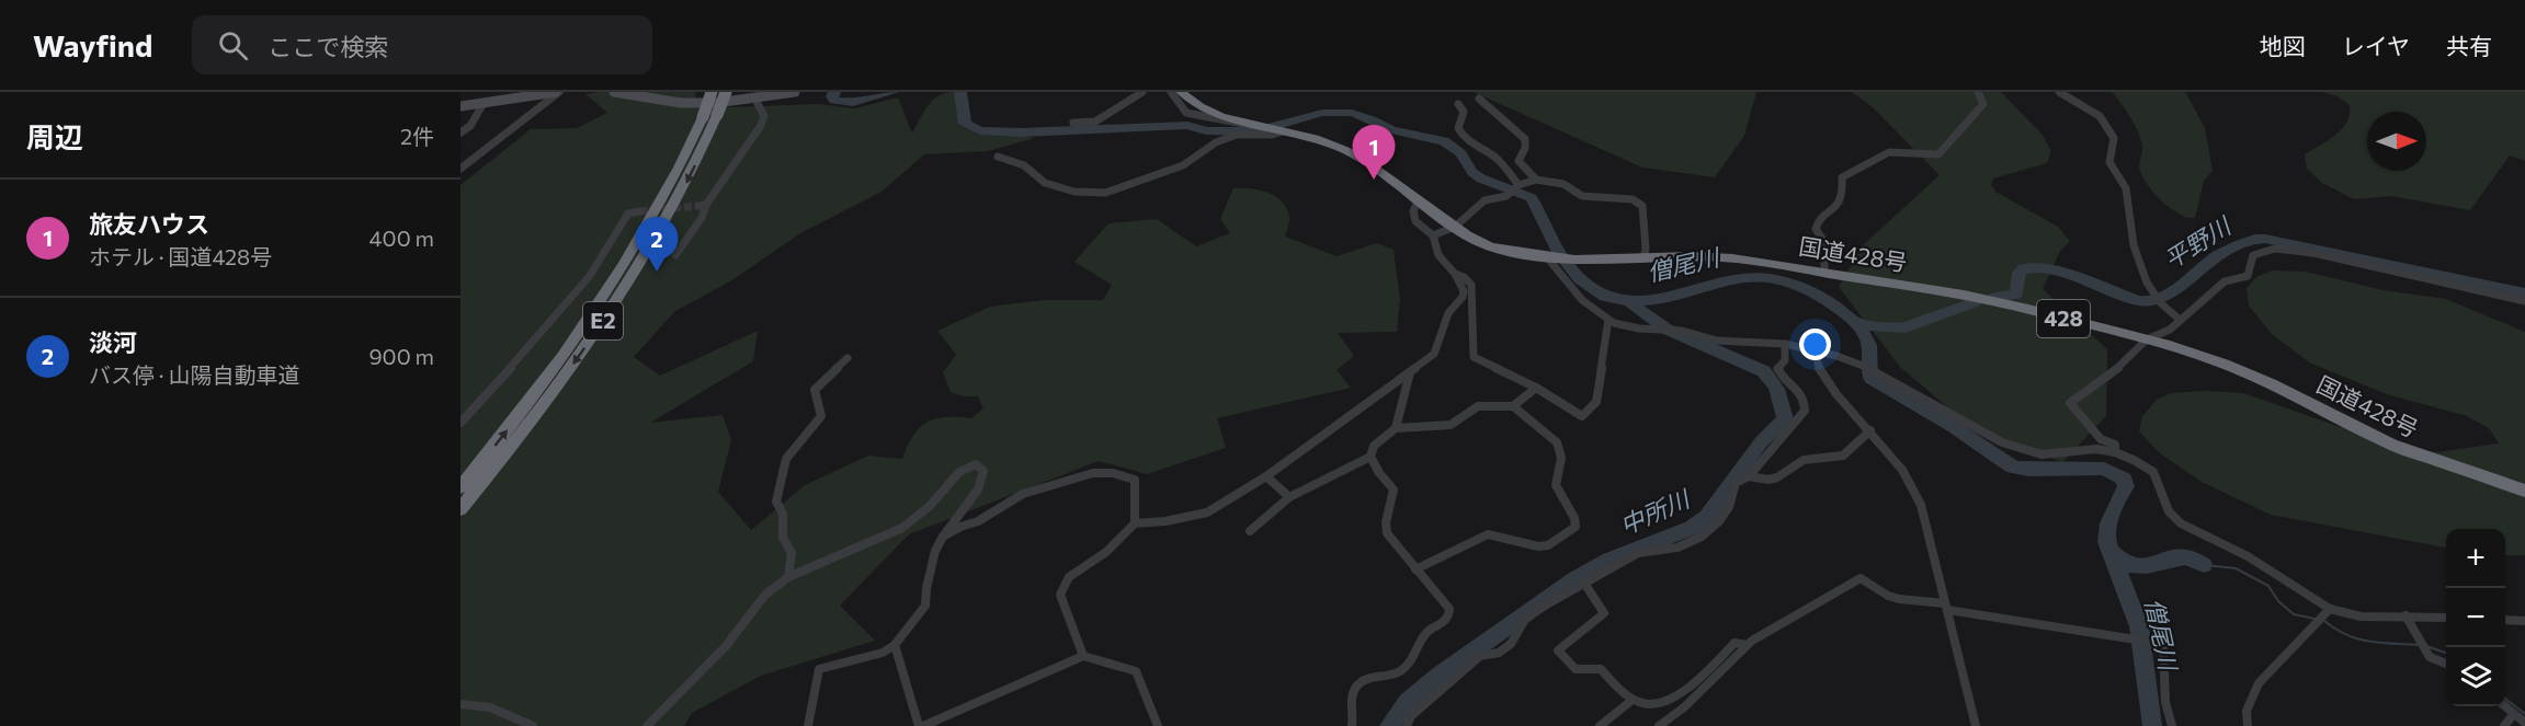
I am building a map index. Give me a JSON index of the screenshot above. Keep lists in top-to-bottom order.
{
  "streets": {
    "highway": ["国道428号", "428", "E2"]
  },
  "water": ["平野川", "僧尾川", "中所川"],
  "north": "right",
  "page": {
    "header": "Wayfind",
    "search": "ここで検索",
    "nav": ["地図", "レイヤ", "共有"],
    "heading": ["周辺", "2件"],
    "pins": ["1", "2"],
    "list": [
      {
        "mark": "1",
        "name": "旅友ハウス",
        "note": "ホテル · 国道428号",
        "value": "400 m"
      },
      {
        "mark": "2",
        "name": "淡河",
        "note": "バス停 · 山陽自動車道",
        "value": "900 m"
      }
    ],
    "map_buttons": ["+", "−"]
  }
}
